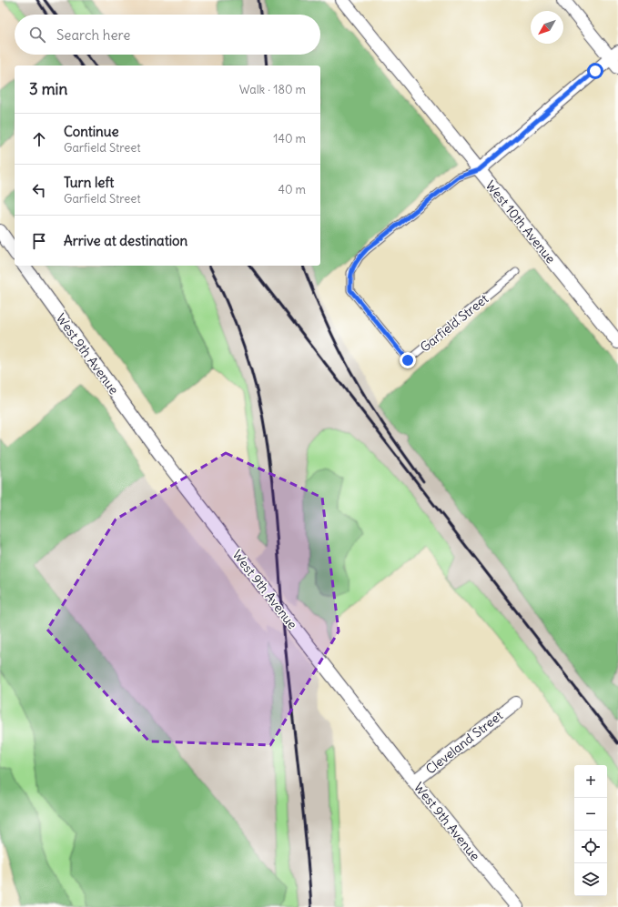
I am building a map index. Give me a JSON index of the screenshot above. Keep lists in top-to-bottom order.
{
  "streets": {
    "street": [
      "West 10th Avenue",
      "Garfield Street",
      "West 9th Avenue",
      "Cleveland Street"
    ]
  },
  "crossings": [
    ["West 10th Avenue", "Garfield Street"],
    ["West 9th Avenue", "Cleveland Street"]
  ],
  "north": "bottom left",
  "page": {
    "search": "Search here",
    "heading": ["3 min", "Walk · 180 m"],
    "list": [
      ["Continue", "Garfield Street", "140 m"],
      ["Turn left", "Garfield Street", "40 m"],
      "Arrive at destination"
    ],
    "map_buttons": ["+", "−"]
  }
}
